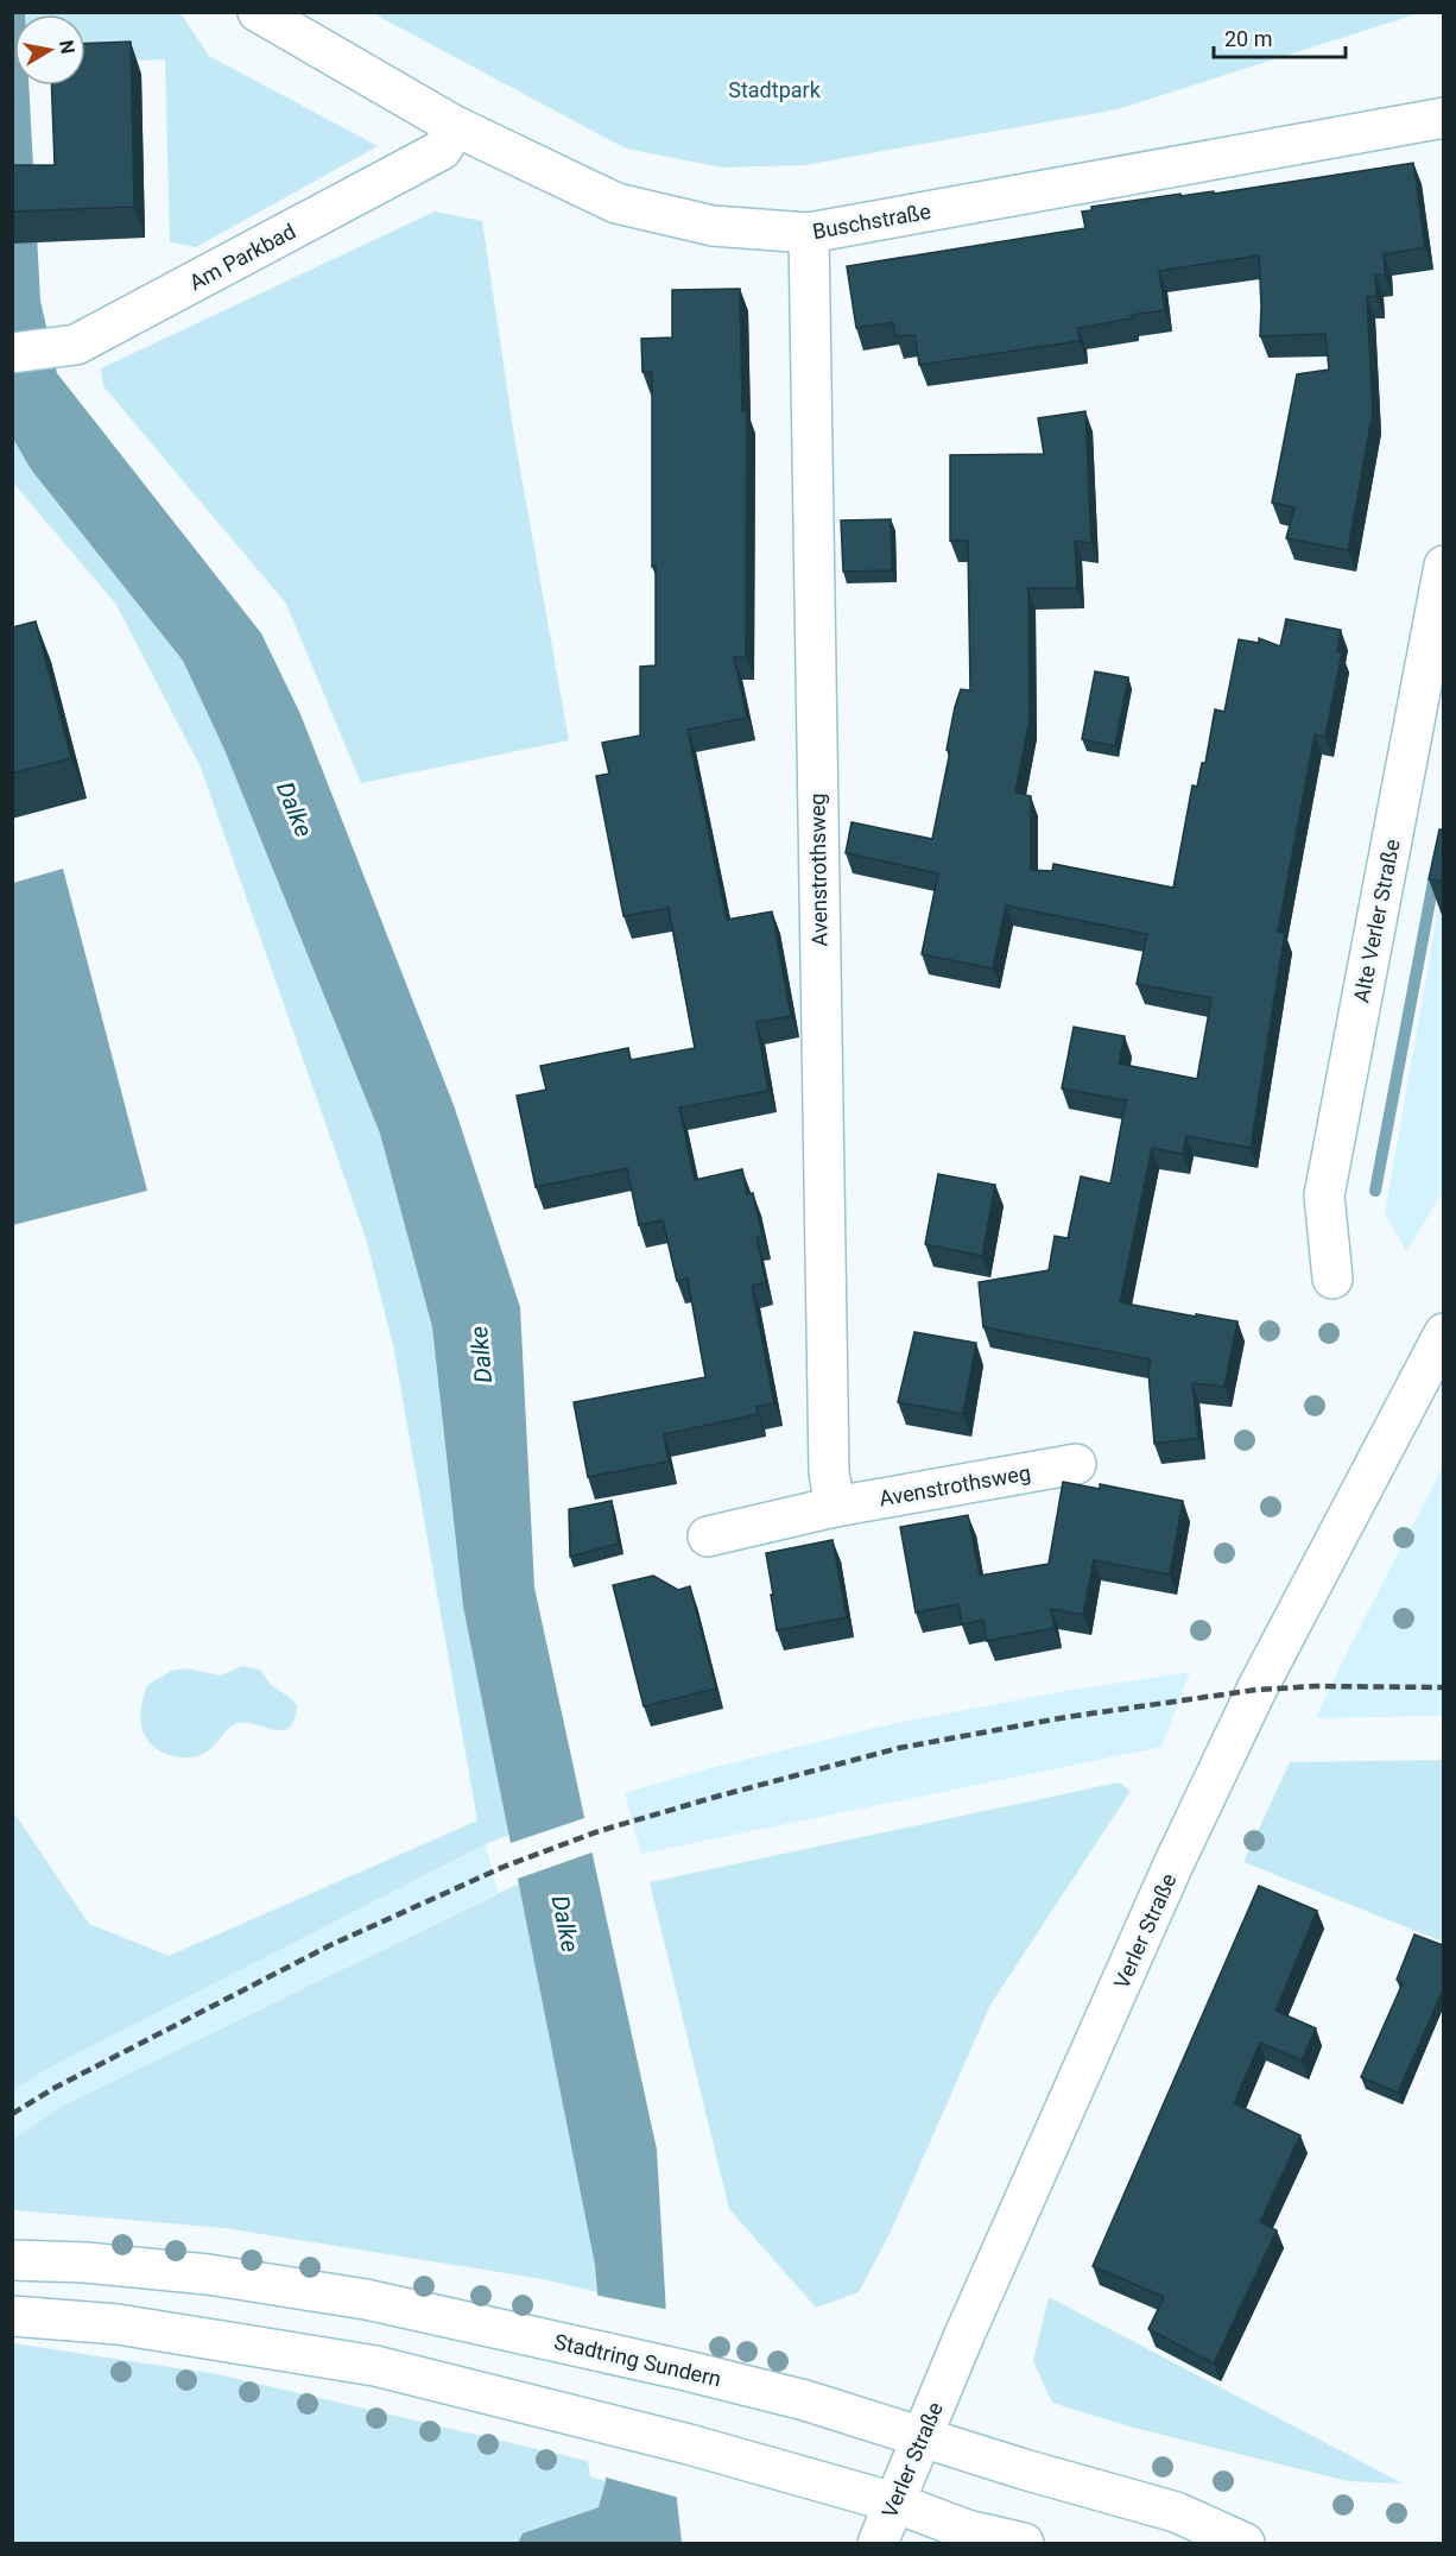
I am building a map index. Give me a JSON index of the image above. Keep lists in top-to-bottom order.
{
  "streets": {
    "street": [
      "Buschstraße",
      "Am Parkbad",
      "Avenstrothsweg",
      "Alte Verler Straße",
      "Verler Straße",
      "Stadtring Sundern"
    ]
  },
  "crossings": [
    ["Buschstraße", "Am Parkbad"],
    ["Buschstraße", "Avenstrothsweg"],
    ["Verler Straße", "Stadtring Sundern"]
  ],
  "water": ["Dalke"],
  "parks": ["Stadtpark"],
  "scale_bar": "20 m",
  "north": "right"
}
